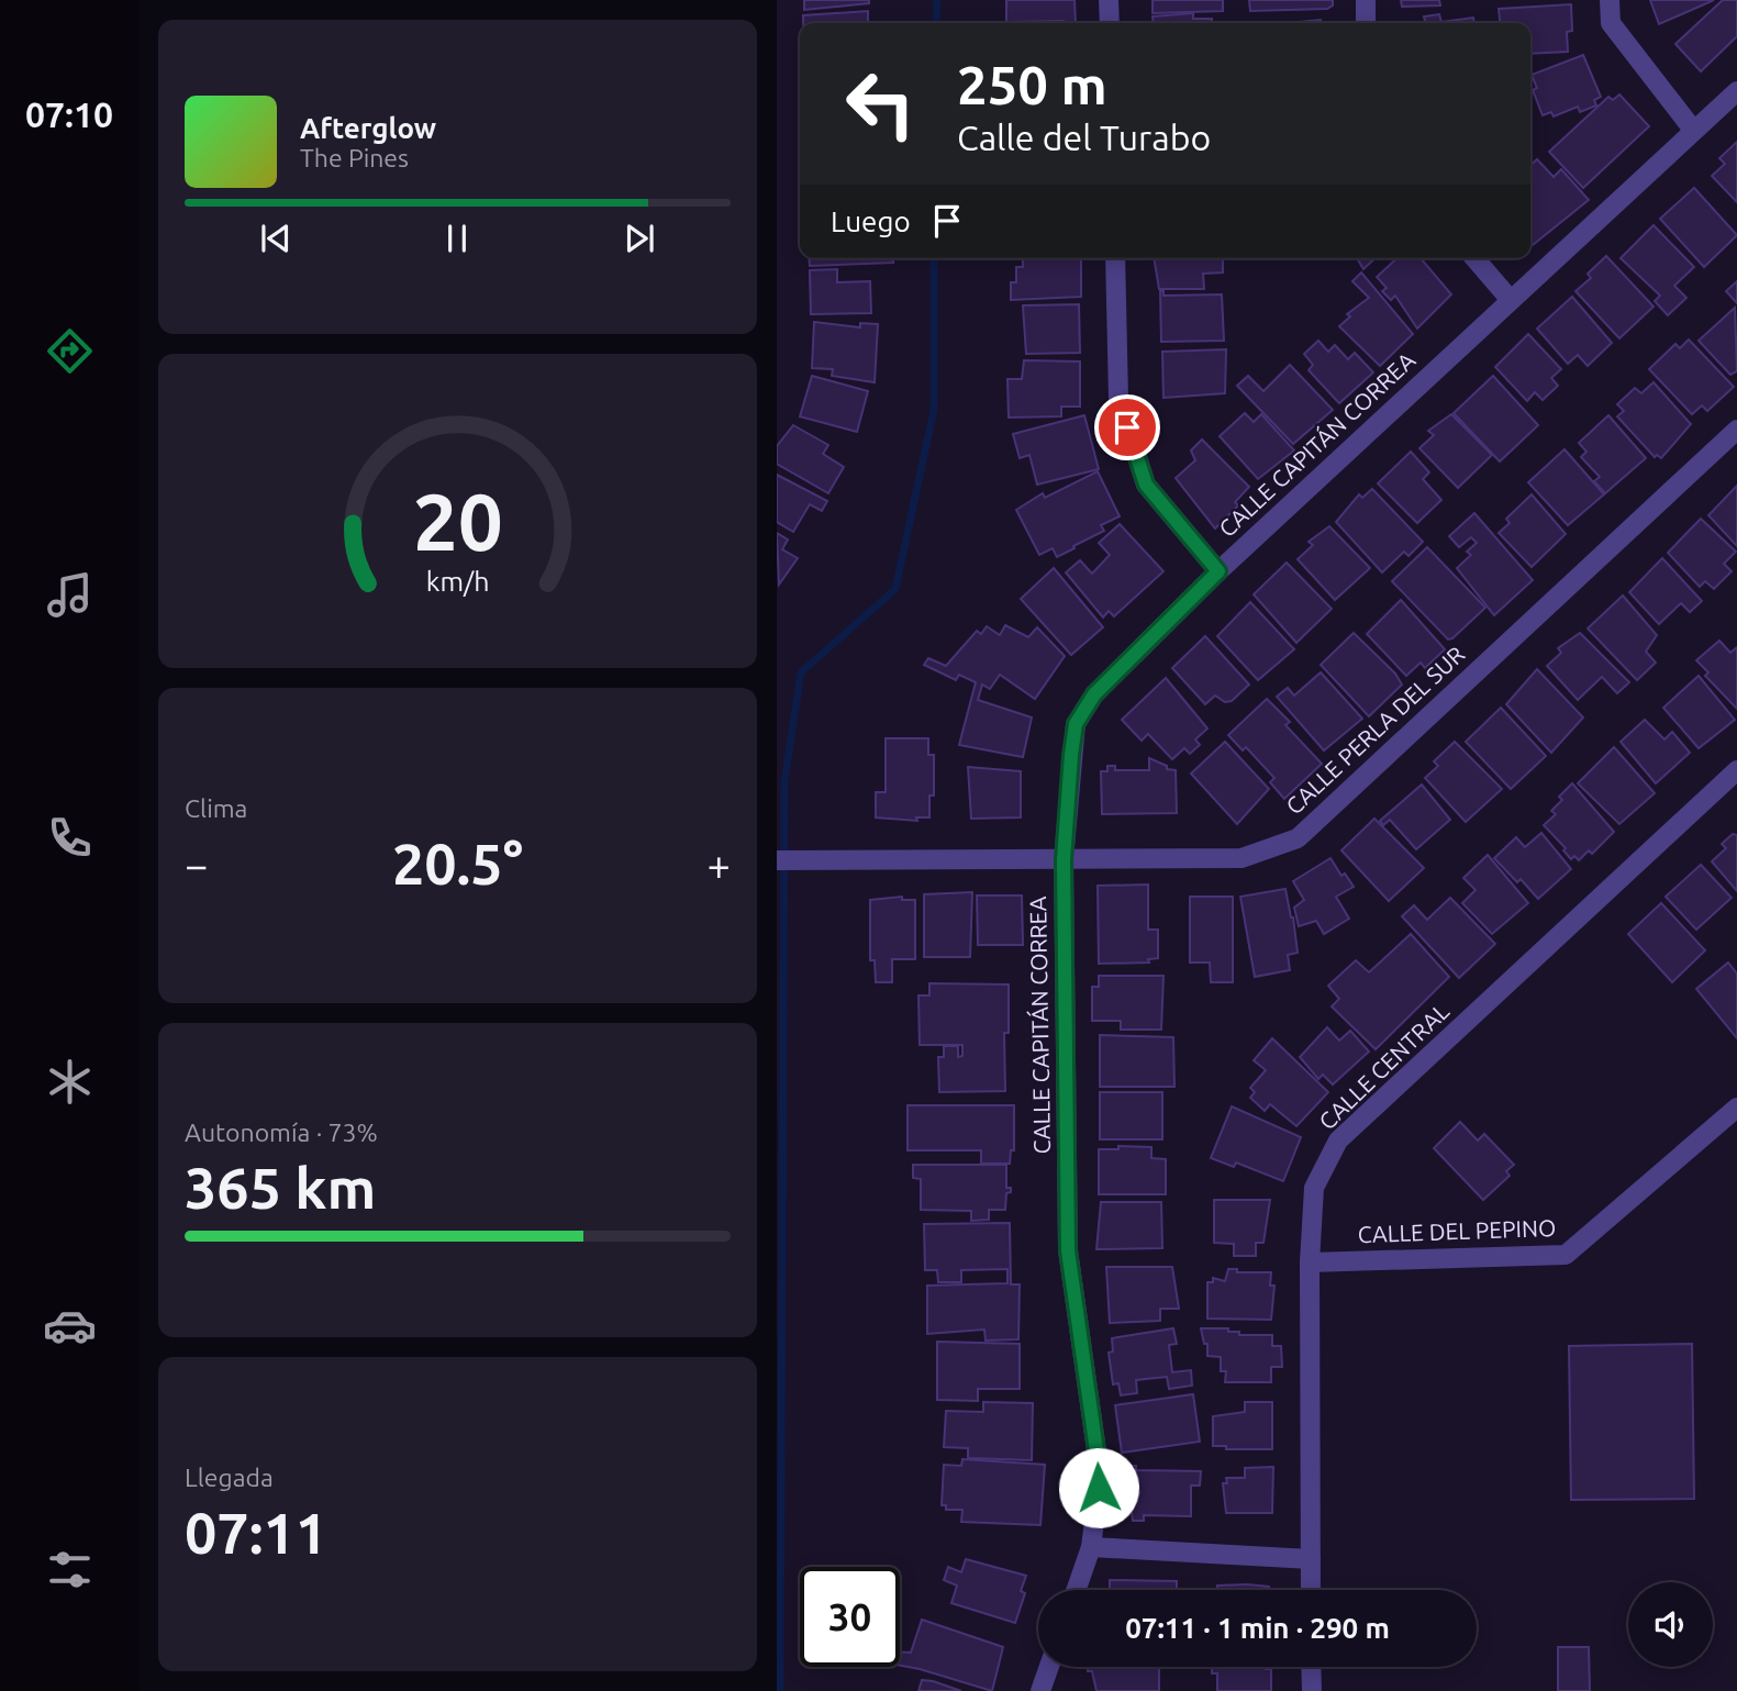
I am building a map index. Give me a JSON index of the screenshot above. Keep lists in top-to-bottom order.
{
  "streets": {
    "street": [
      "CALLE CAPITÁN CORREA",
      "CALLE PERLA DEL SUR",
      "CALLE CENTRAL",
      "CALLE DEL PEPINO"
    ]
  },
  "crossings": [
    ["CALLE CAPITÁN CORREA", "CALLE PERLA DEL SUR"],
    ["CALLE CENTRAL", "CALLE DEL PEPINO"]
  ],
  "page": {
    "tabs": "07:10",
    "turn": ["250 m", "Calle del Turabo"],
    "song": ["Afterglow", "The Pines"],
    "then": "Luego",
    "tile": [
      "Clima",
      ["Autonomía · 73%", "365 km"],
      ["Llegada", "07:11"]
    ],
    "heat": ["−", "20.5°", "+"],
    "limit": "30",
    "trip": "07:11 · 1 min · 290 m",
    "gauge": ["20", "km/h"]
  }
}
